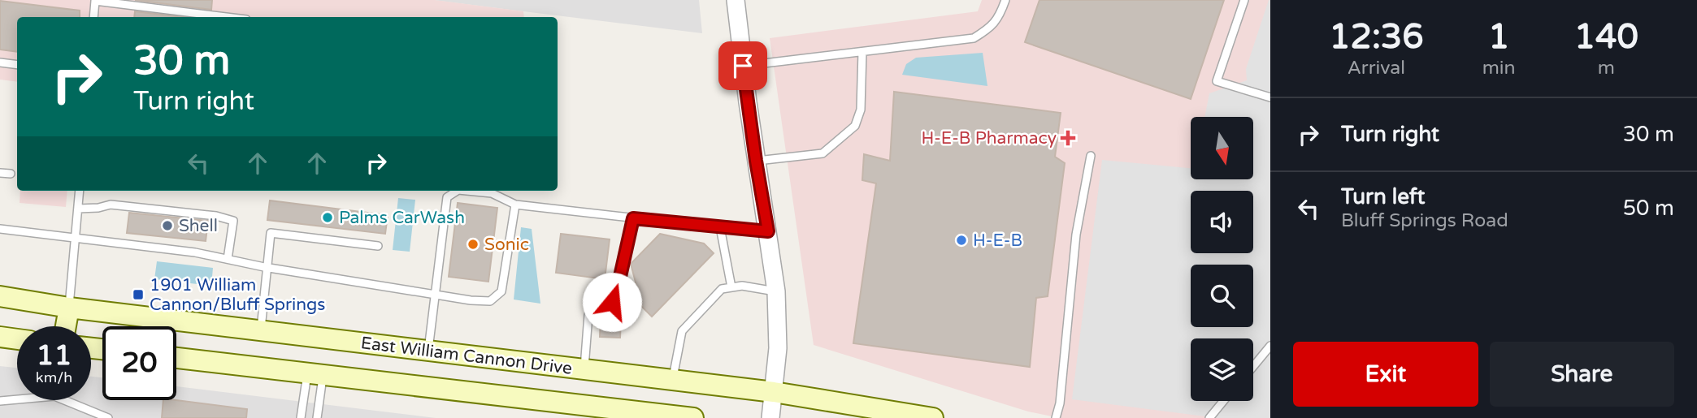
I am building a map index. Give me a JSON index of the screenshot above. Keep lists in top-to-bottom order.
{
  "streets": {
    "main road": ["East William Cannon Drive"]
  },
  "places": {
    "health": ["H-E-B Pharmacy"],
    "other": [
      "Palms CarWash",
      "Shell",
      "H-E-B",
      "Sonic"
    ],
    "transit": ["1901 William Cannon/Bluff Springs"]
  },
  "north": "bottom",
  "page": {
    "eta": [
      "12:36",
      "Arrival",
      "1",
      "min",
      "140",
      "m"
    ],
    "turn": ["30 m", "Turn right"],
    "list": [
      {
        "name": "Turn right",
        "value": "30 m"
      },
      {
        "name": "Turn left",
        "note": "Bluff Springs Road",
        "value": "50 m"
      }
    ],
    "speed": "11 km/h",
    "limit": "20",
    "buttons": ["Exit", "Share"]
  }
}
